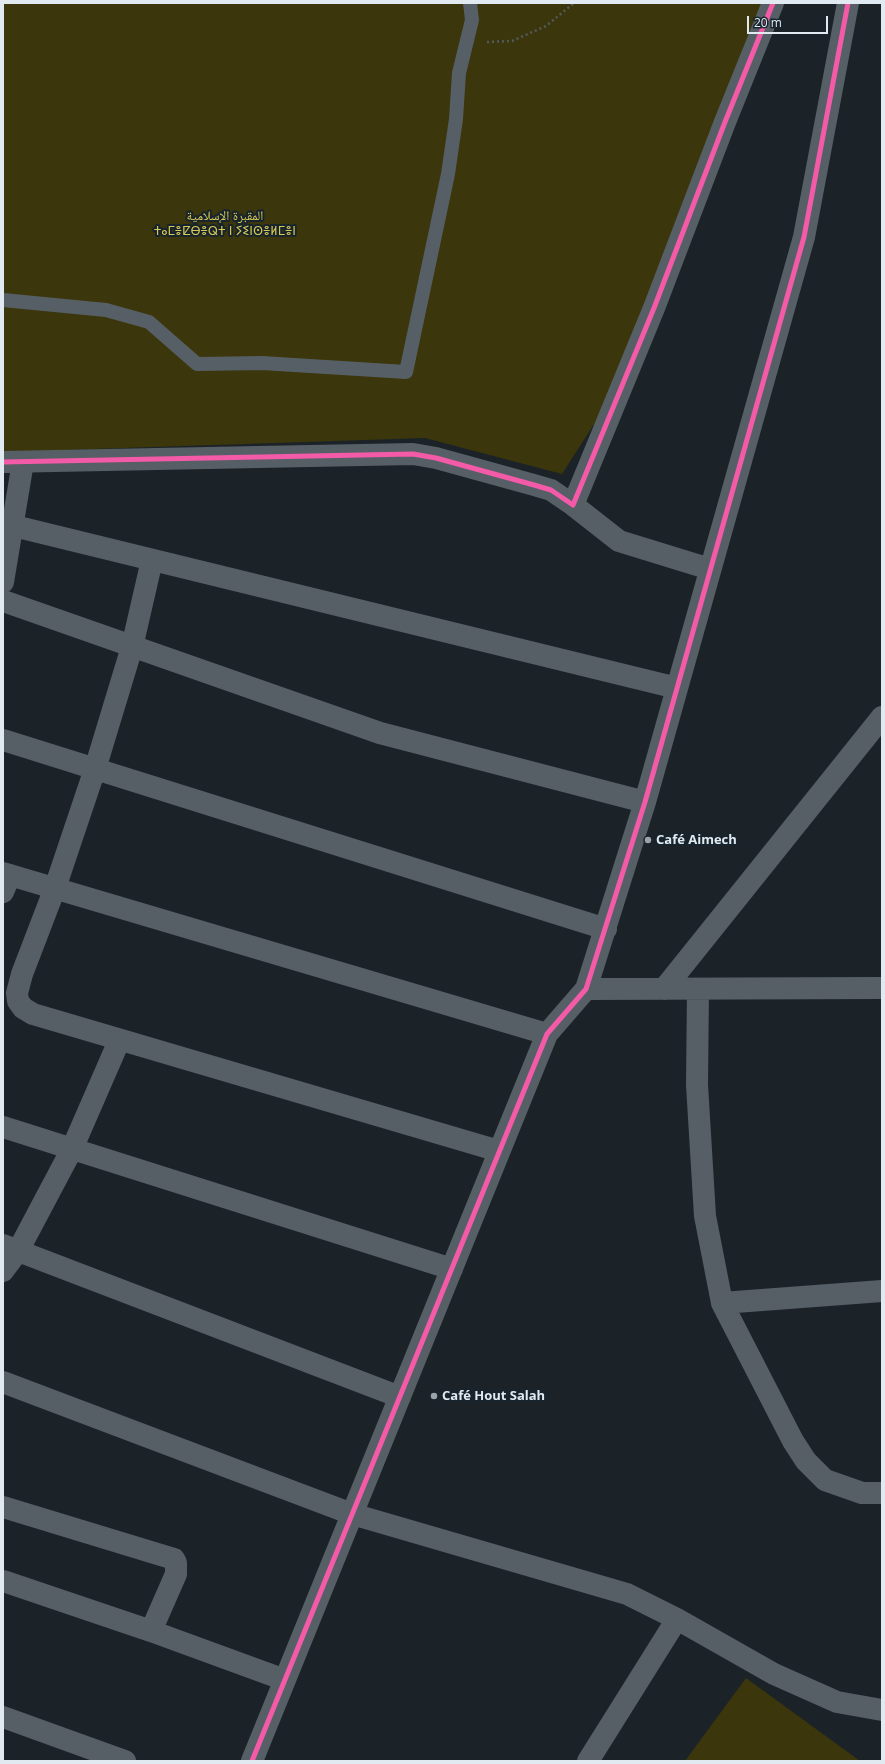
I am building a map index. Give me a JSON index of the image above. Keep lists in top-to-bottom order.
{
  "parks": ["المقبرة الإسلامية ⵜⴰⵎⴻⵇⴱⴻⵕⵜ ⵏ ⵢⵉⵏⵙⴻⵍⵎⴻⵏ"],
  "places": ["Café Aimech", "Café Hout Salah"],
  "scale_bar": "20 m"
}
